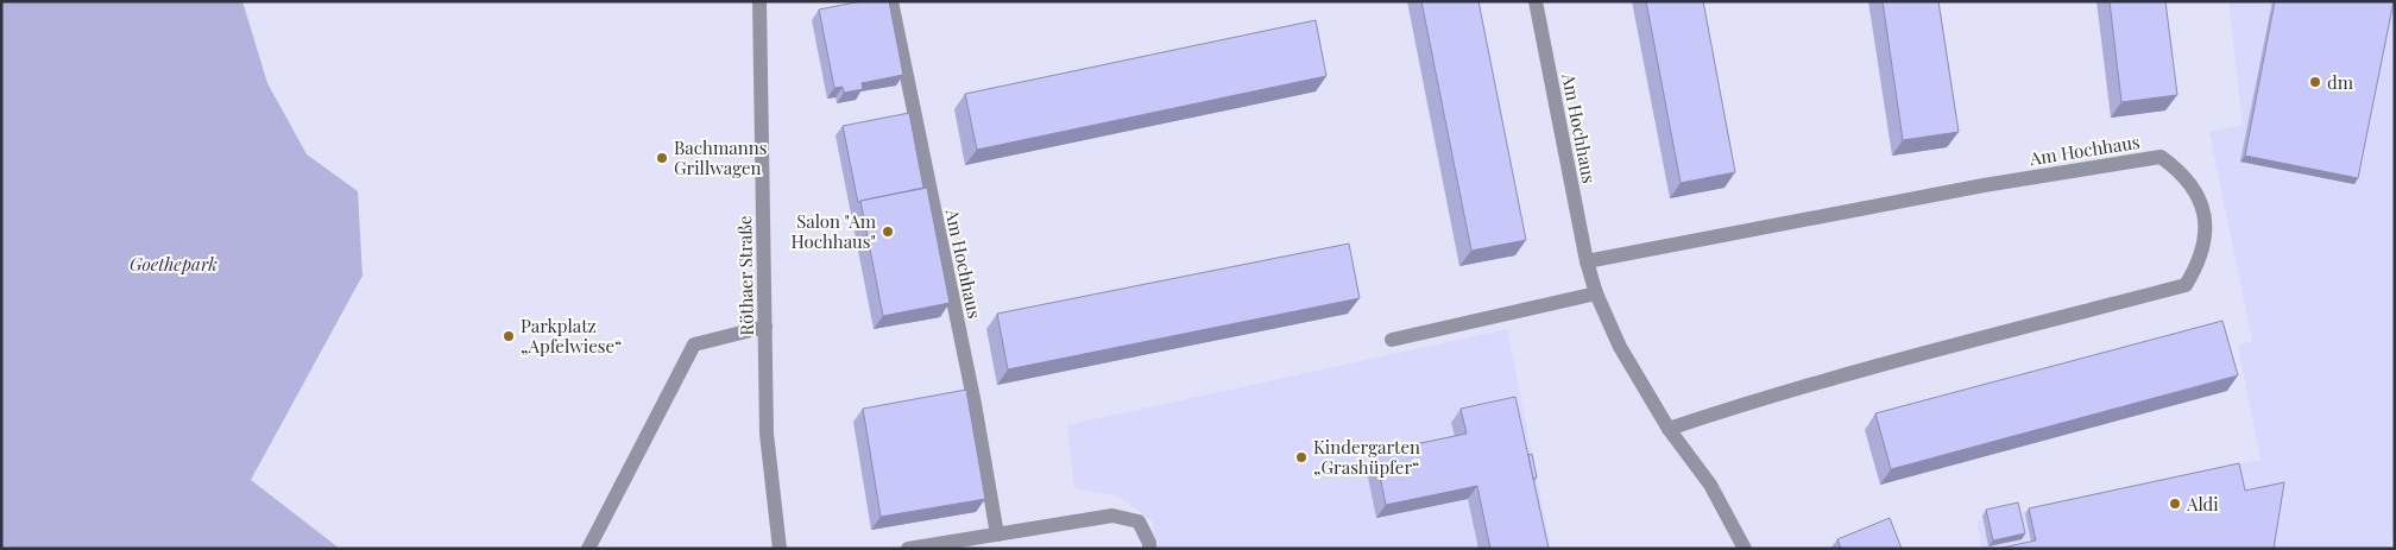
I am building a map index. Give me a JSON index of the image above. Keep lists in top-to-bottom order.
{
  "streets": {
    "street": ["Am Hochhaus", "Röthaer Straße"]
  },
  "parks": ["Goethepark"],
  "places": [
    "dm",
    "Bachmanns Grillwagen",
    "Salon \"Am Hochhaus\"",
    "Parkplatz „Apfelwiese“",
    "Kindergarten „Grashüpfer“",
    "Aldi"
  ]
}
